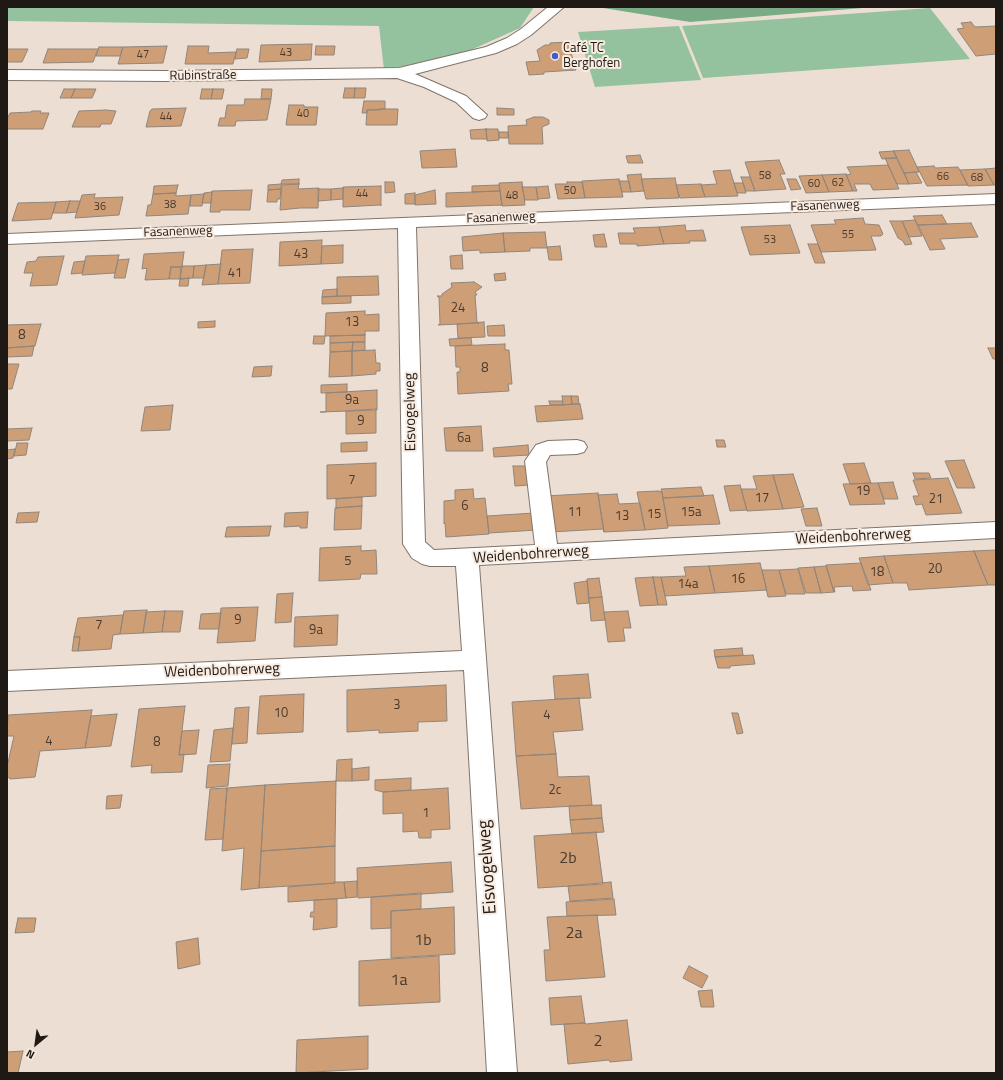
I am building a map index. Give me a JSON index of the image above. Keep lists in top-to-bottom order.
{
  "streets": {
    "street": [
      "Rubinstraße",
      "Fasanenweg",
      "Eisvogelweg",
      "Weidenbohrerweg"
    ]
  },
  "crossings": [
    ["Fasanenweg", "Eisvogelweg"],
    ["Eisvogelweg", "Weidenbohrerweg"]
  ],
  "places": ["Café TC Berghofen"],
  "house_numbers": [
    "43",
    "47",
    "40",
    "44",
    "58",
    "66",
    "68",
    "62",
    "60",
    "50",
    "44",
    "48",
    "38",
    "36",
    "55",
    "53",
    "43",
    "41",
    "24",
    "13",
    "8",
    "8",
    "9a",
    "9",
    "6a",
    "7",
    "19",
    "17",
    "21",
    "6",
    "11",
    "15a",
    "15",
    "13",
    "5",
    "20",
    "18",
    "16",
    "14a",
    "9",
    "7",
    "9a",
    "3",
    "10",
    "4",
    "4",
    "8",
    "2c",
    "1",
    "2b",
    "2a",
    "1b",
    "1a",
    "2"
  ],
  "north": "bottom left"
}
